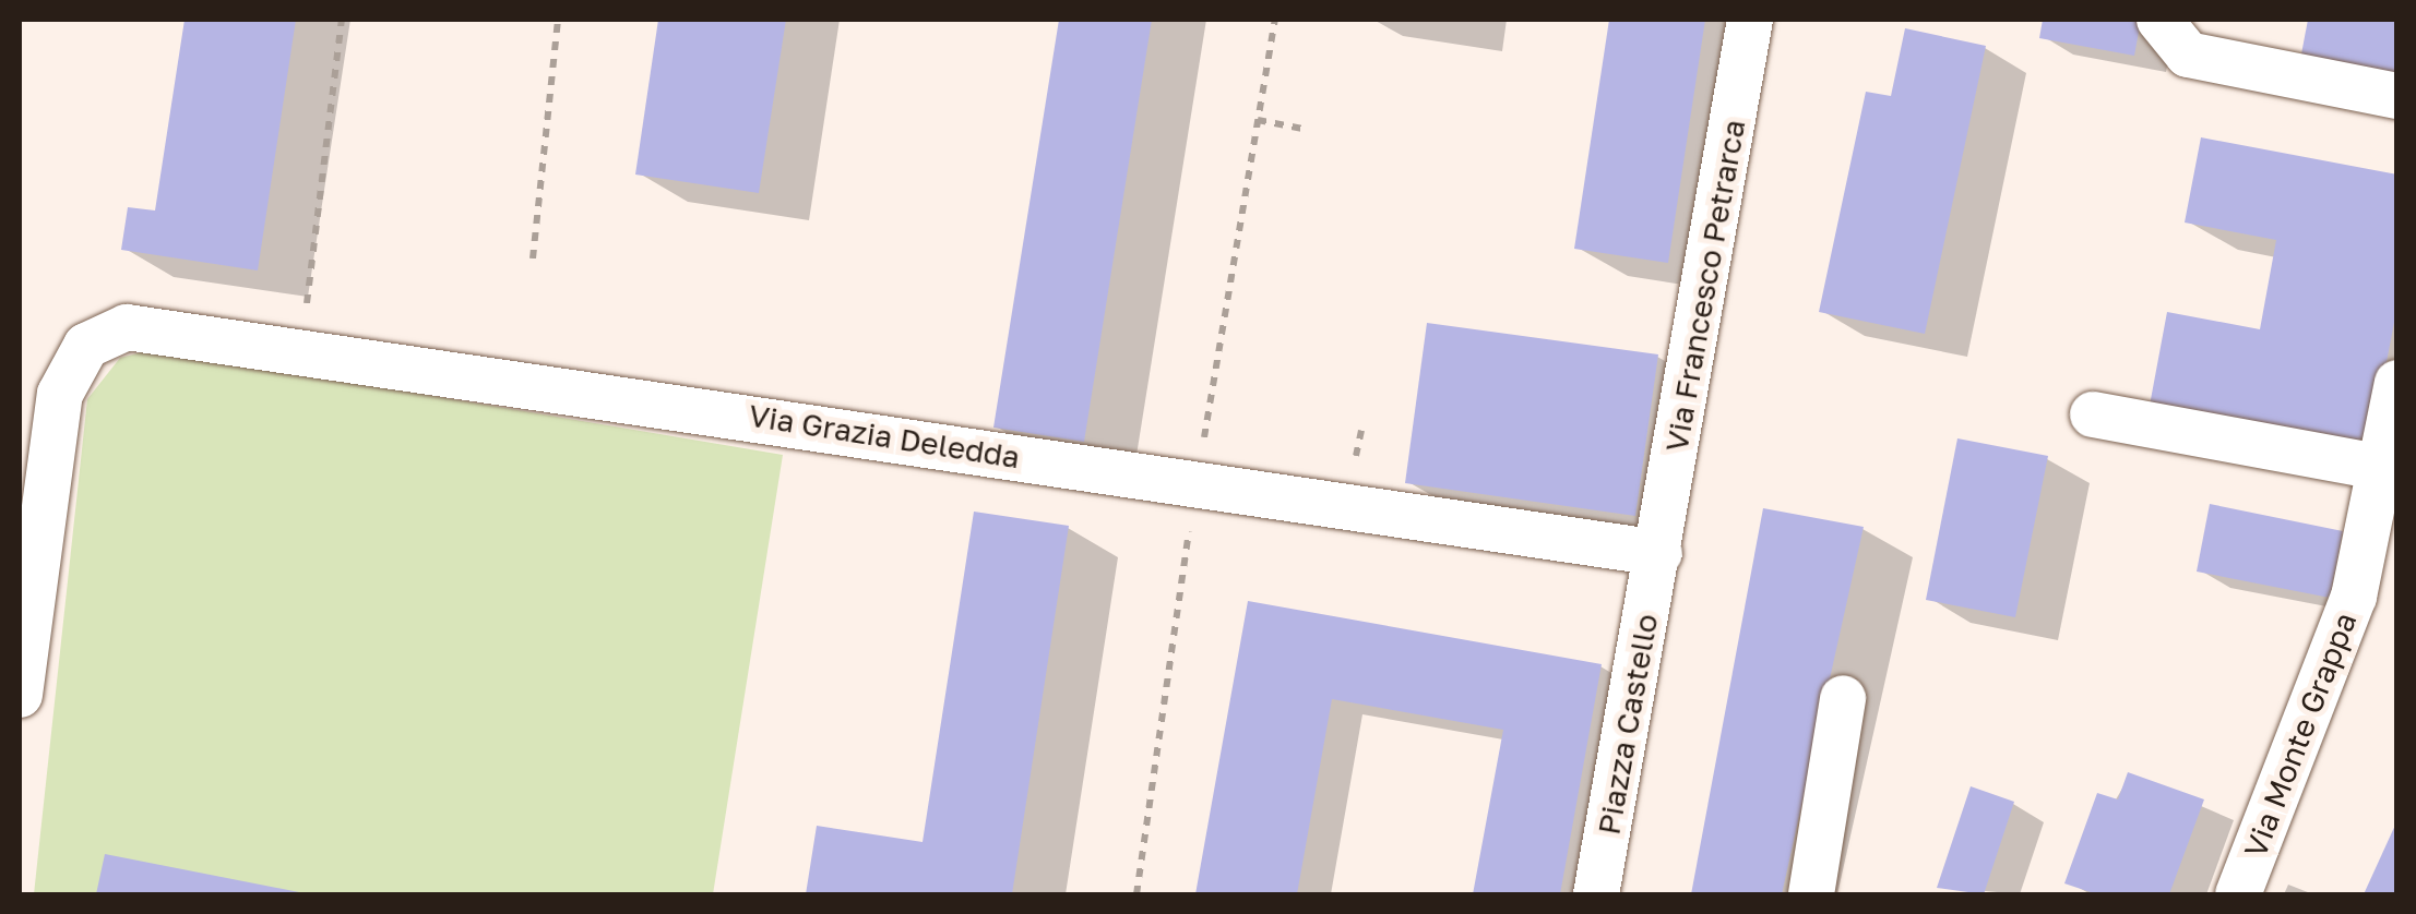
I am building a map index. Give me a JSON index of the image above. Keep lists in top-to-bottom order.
{
  "streets": {
    "street": [
      "Via Francesco Petrarca",
      "Via Grazia Deledda",
      "Piazza Castello",
      "Via Monte Grappa"
    ]
  },
  "crossings": [
    ["Via Francesco Petrarca", "Via Grazia Deledda"],
    ["Via Francesco Petrarca", "Piazza Castello"],
    ["Via Grazia Deledda", "Piazza Castello"]
  ]
}
